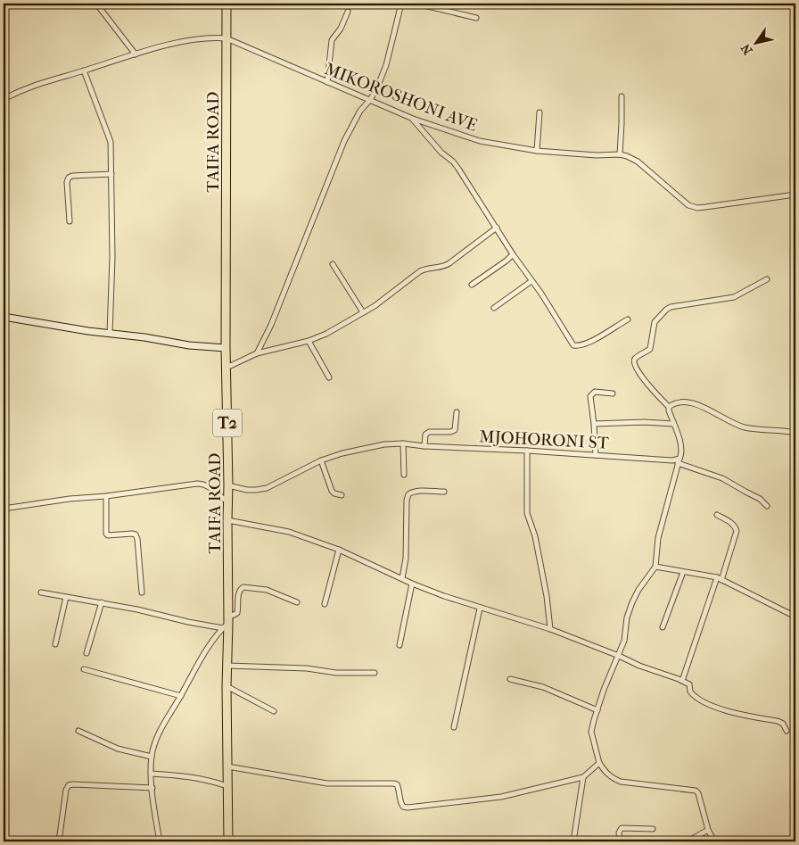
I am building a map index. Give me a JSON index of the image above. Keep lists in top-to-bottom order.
{
  "streets": {
    "highway": ["TAIFA ROAD", "T2"],
    "street": ["MIKOROSHONI AVE", "MJOHORONI ST"]
  },
  "crossings": [
    ["MIKOROSHONI AVE", "TAIFA ROAD"],
    ["TAIFA ROAD", "MJOHORONI ST"]
  ],
  "north": "bottom left"
}
